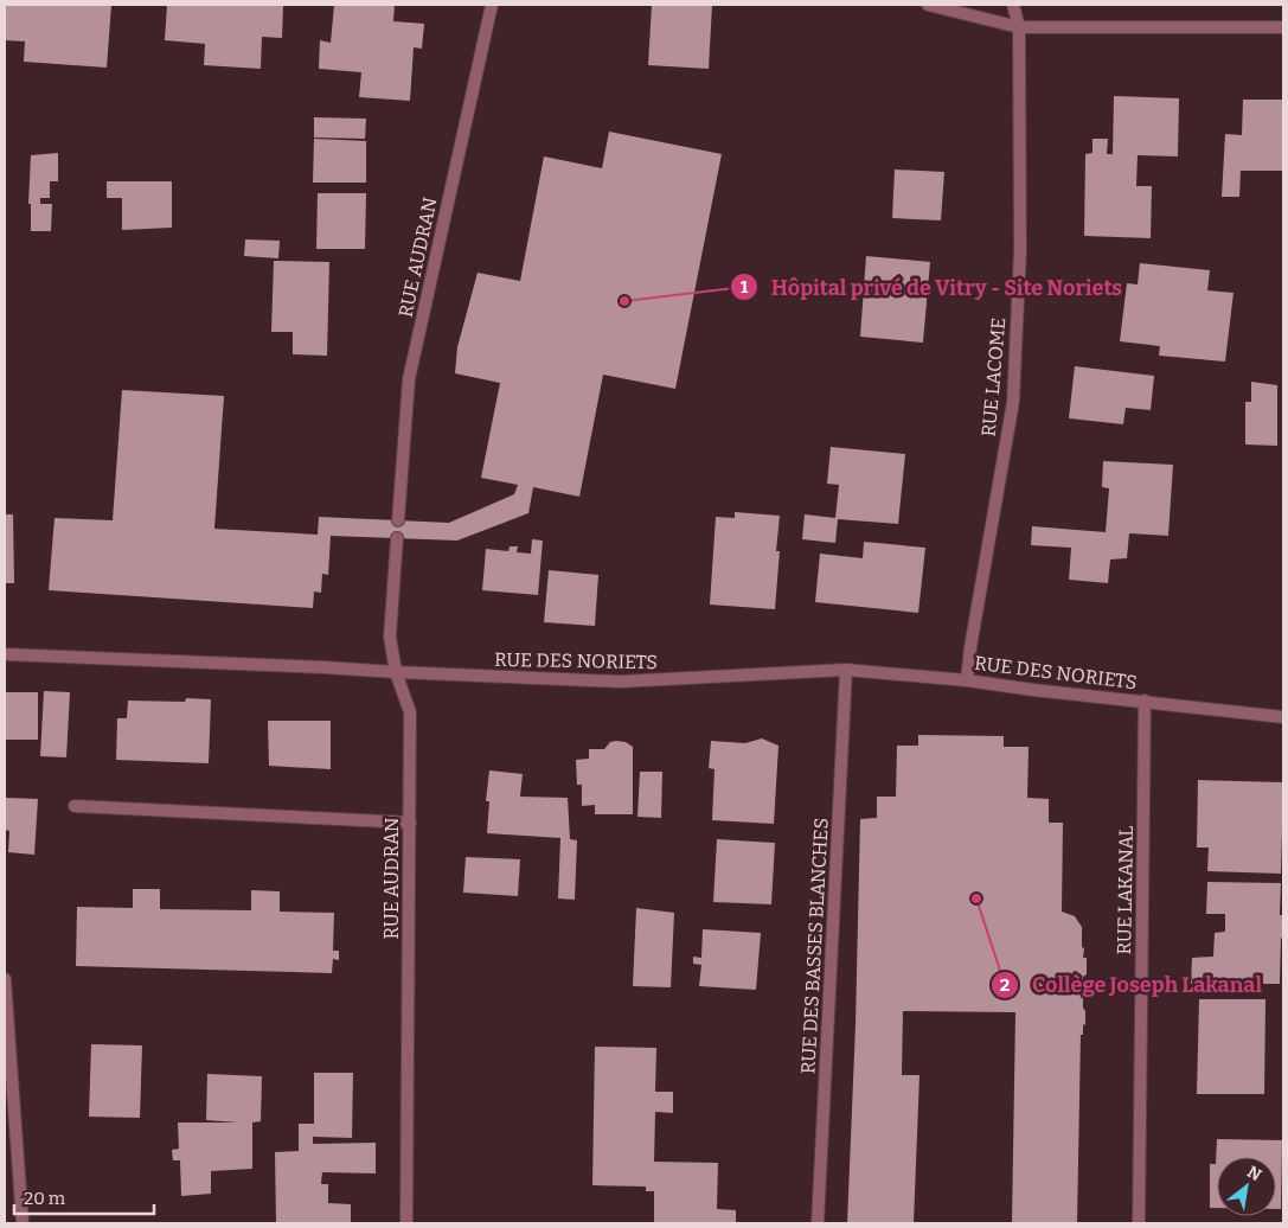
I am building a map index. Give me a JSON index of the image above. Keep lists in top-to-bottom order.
{
  "streets": {
    "street": [
      "RUE AUDRAN",
      "RUE LACOME",
      "RUE DES NORIETS",
      "RUE LAKANAL",
      "RUE DES BASSES BLANCHES"
    ]
  },
  "crossings": [
    ["RUE AUDRAN", "RUE DES NORIETS"],
    ["RUE LACOME", "RUE DES NORIETS"],
    ["RUE DES NORIETS", "RUE LAKANAL"],
    ["RUE DES NORIETS", "RUE DES BASSES BLANCHES"]
  ],
  "places": ["Hôpital privé de Vitry - Site Noriets", "Collège Joseph Lakanal"],
  "scale_bar": "20 m",
  "north": "top right"
}
